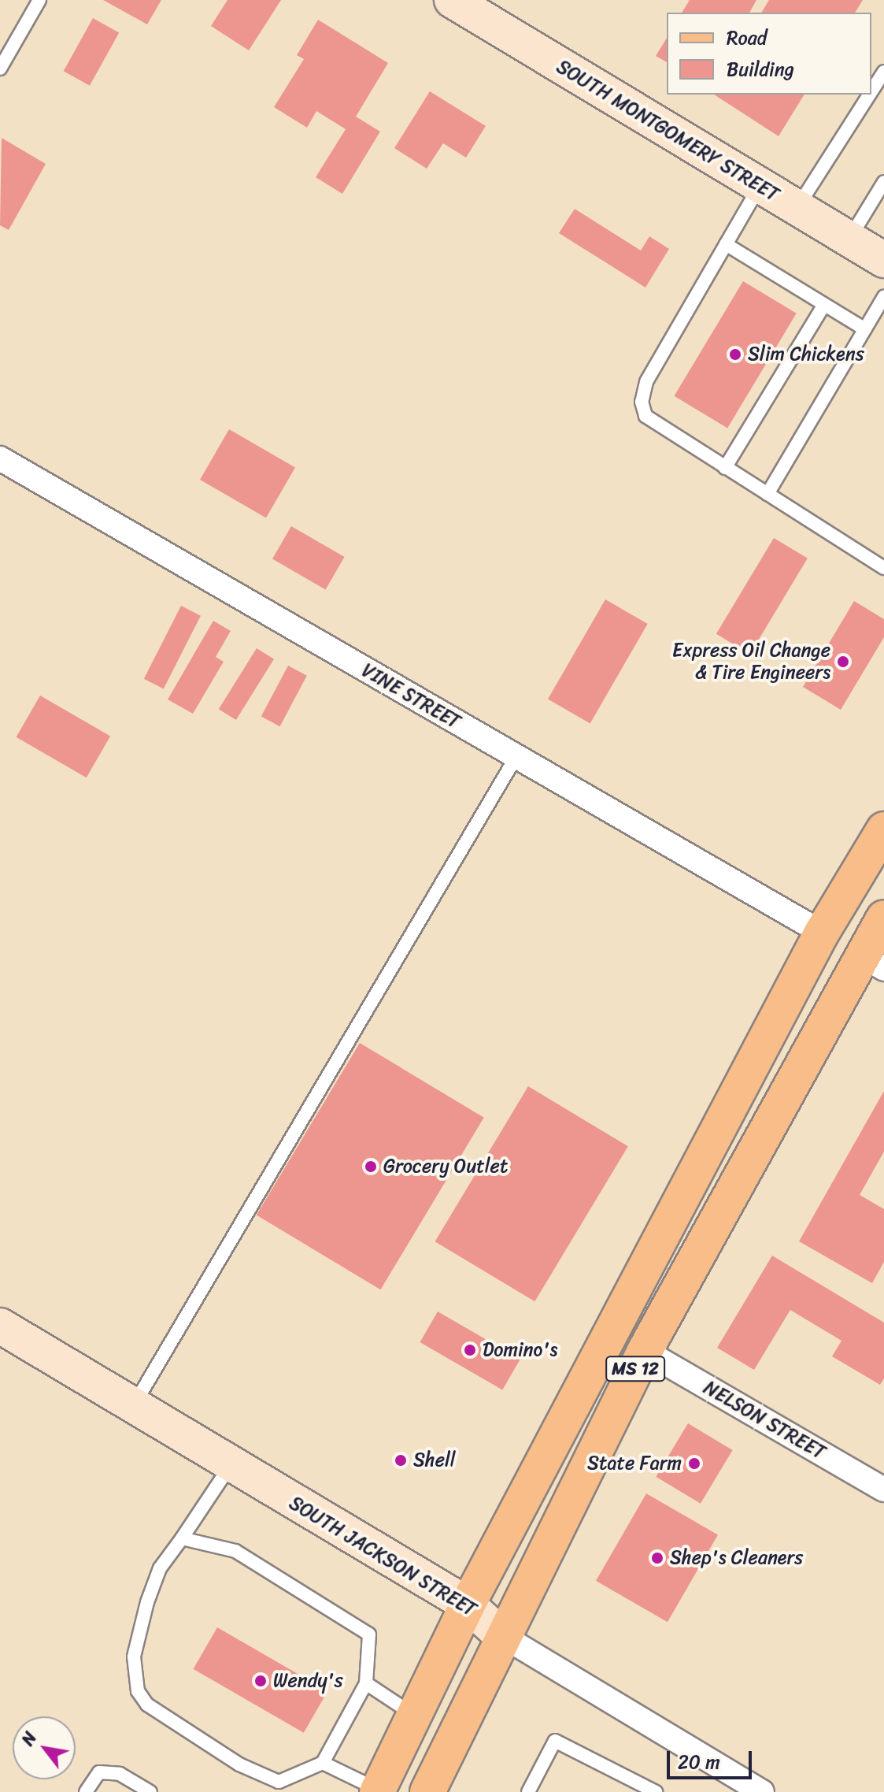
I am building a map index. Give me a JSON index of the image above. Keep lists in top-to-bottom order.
{
  "streets": {
    "main road": ["SOUTH MONTGOMERY STREET", "MS 12", "SOUTH JACKSON STREET"],
    "street": ["VINE STREET", "NELSON STREET"]
  },
  "crossings": [
    ["VINE STREET", "MS 12"],
    ["MS 12", "NELSON STREET"],
    ["MS 12", "SOUTH JACKSON STREET"]
  ],
  "places": [
    "Slim Chickens",
    "Express Oil Change & Tire Engineers",
    "Grocery Outlet",
    "Domino's",
    "Shell",
    "State Farm",
    "Shep's Cleaners",
    "Wendy's"
  ],
  "legend": ["Road", "Building"],
  "scale_bar": "20 m",
  "north": "top left"
}
